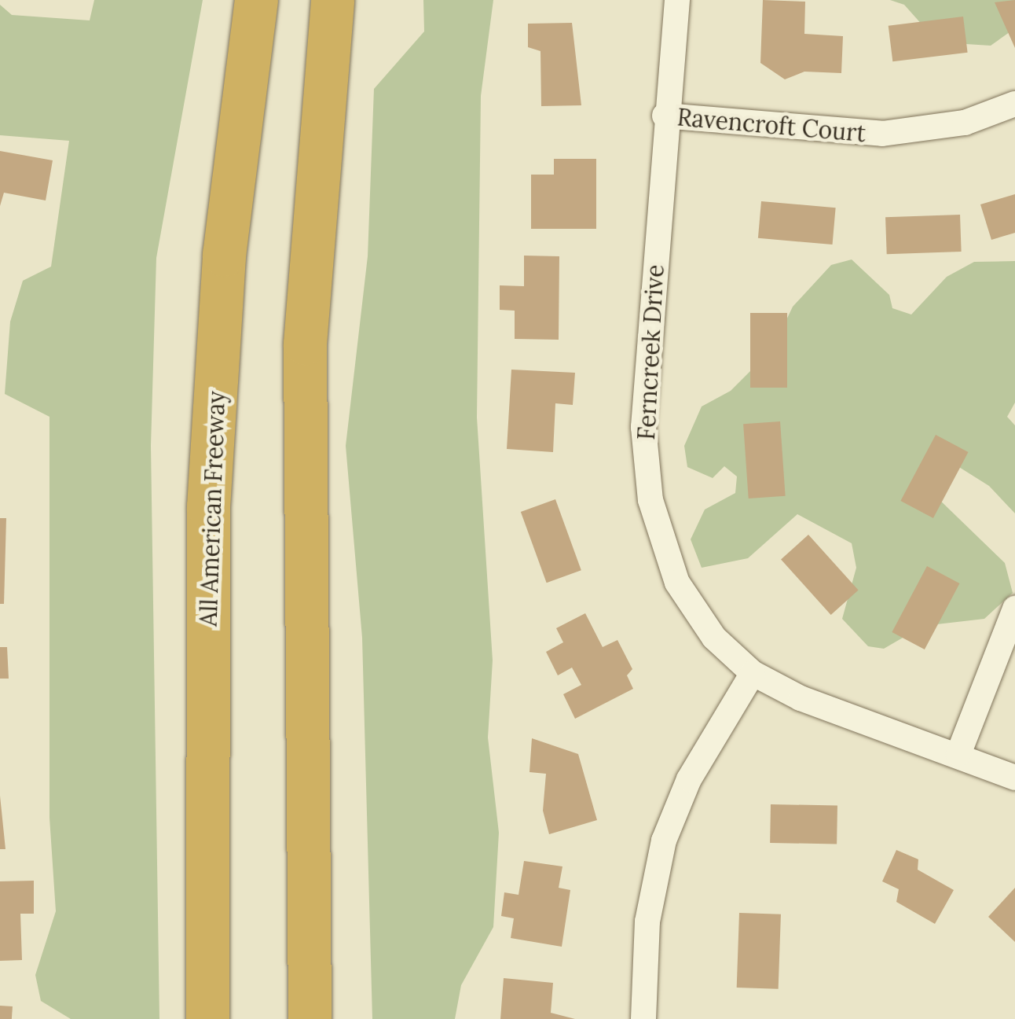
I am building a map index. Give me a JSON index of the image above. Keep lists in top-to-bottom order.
{
  "streets": {
    "highway": ["All American Freeway"],
    "street": ["Ravencroft Court", "Ferncreek Drive"]
  },
  "crossings": [
    ["Ravencroft Court", "Ferncreek Drive"]
  ]
}
